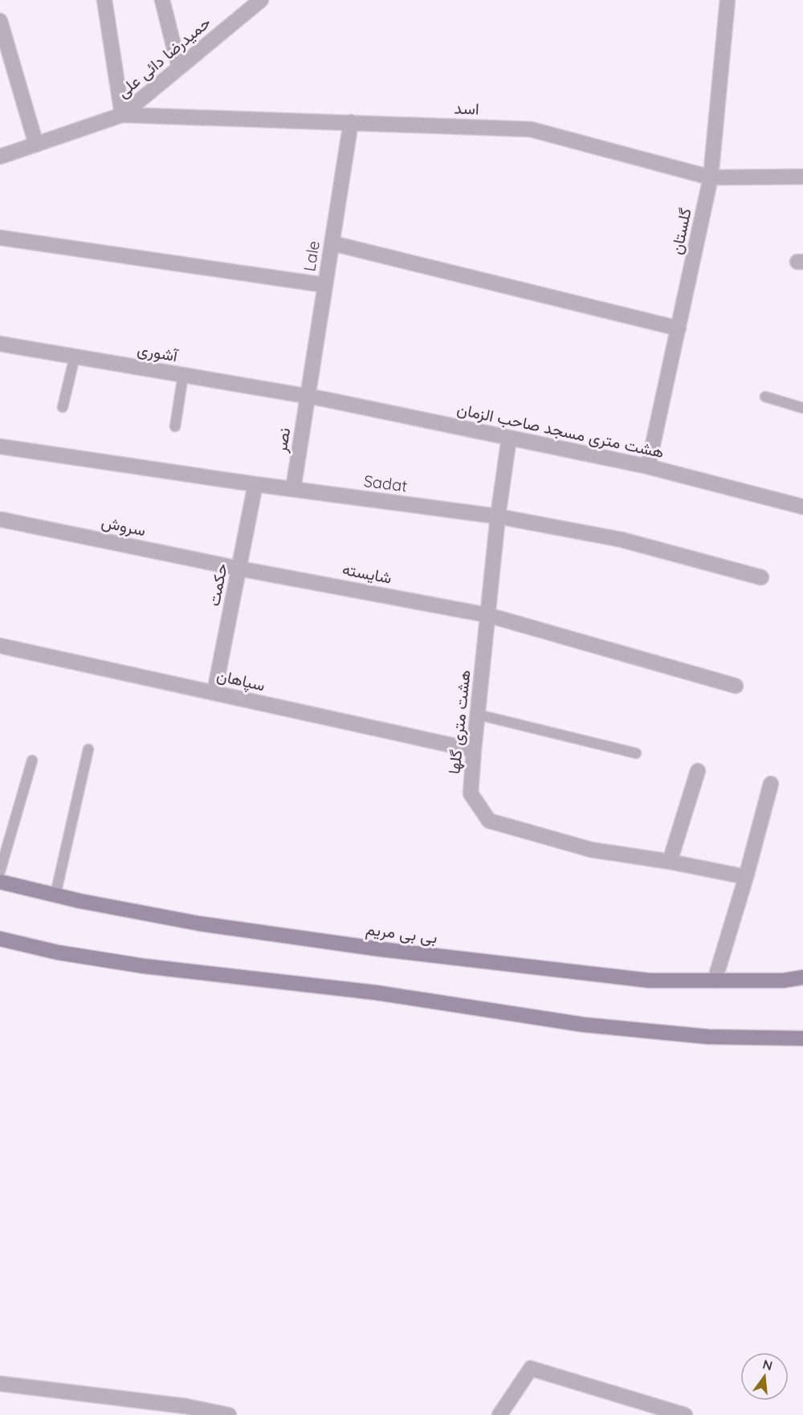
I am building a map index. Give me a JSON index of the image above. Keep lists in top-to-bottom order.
{
  "streets": {
    "street": [
      "حمیدرضا دائی علی",
      "اسد",
      "گلستان",
      "Lale",
      "آشوری",
      "هشت متری مسجد صاحب الزمان",
      "نصر",
      "Sadat",
      "سروش",
      "شایسته",
      "حکمت",
      "سپاهان",
      "هشت متری گلها",
      "بی بی مریم"
    ]
  },
  "crossings": [
    ["حمیدرضا دائی علی", "اسد"],
    ["اسد", "گلستان"],
    ["اسد", "Lale"],
    ["گلستان", "هشت متری مسجد صاحب الزمان"],
    ["Lale", "آشوری"],
    ["Lale", "هشت متری مسجد صاحب الزمان"],
    ["Lale", "نصر"],
    ["آشوری", "هشت متری مسجد صاحب الزمان"],
    ["آشوری", "نصر"],
    ["هشت متری مسجد صاحب الزمان", "نصر"],
    ["هشت متری مسجد صاحب الزمان", "هشت متری گلها"],
    ["نصر", "Sadat"],
    ["Sadat", "حکمت"],
    ["Sadat", "هشت متری گلها"],
    ["سروش", "شایسته"],
    ["سروش", "حکمت"],
    ["شایسته", "حکمت"],
    ["شایسته", "هشت متری گلها"],
    ["حکمت", "سپاهان"],
    ["سپاهان", "هشت متری گلها"]
  ],
  "north": "top"
}
